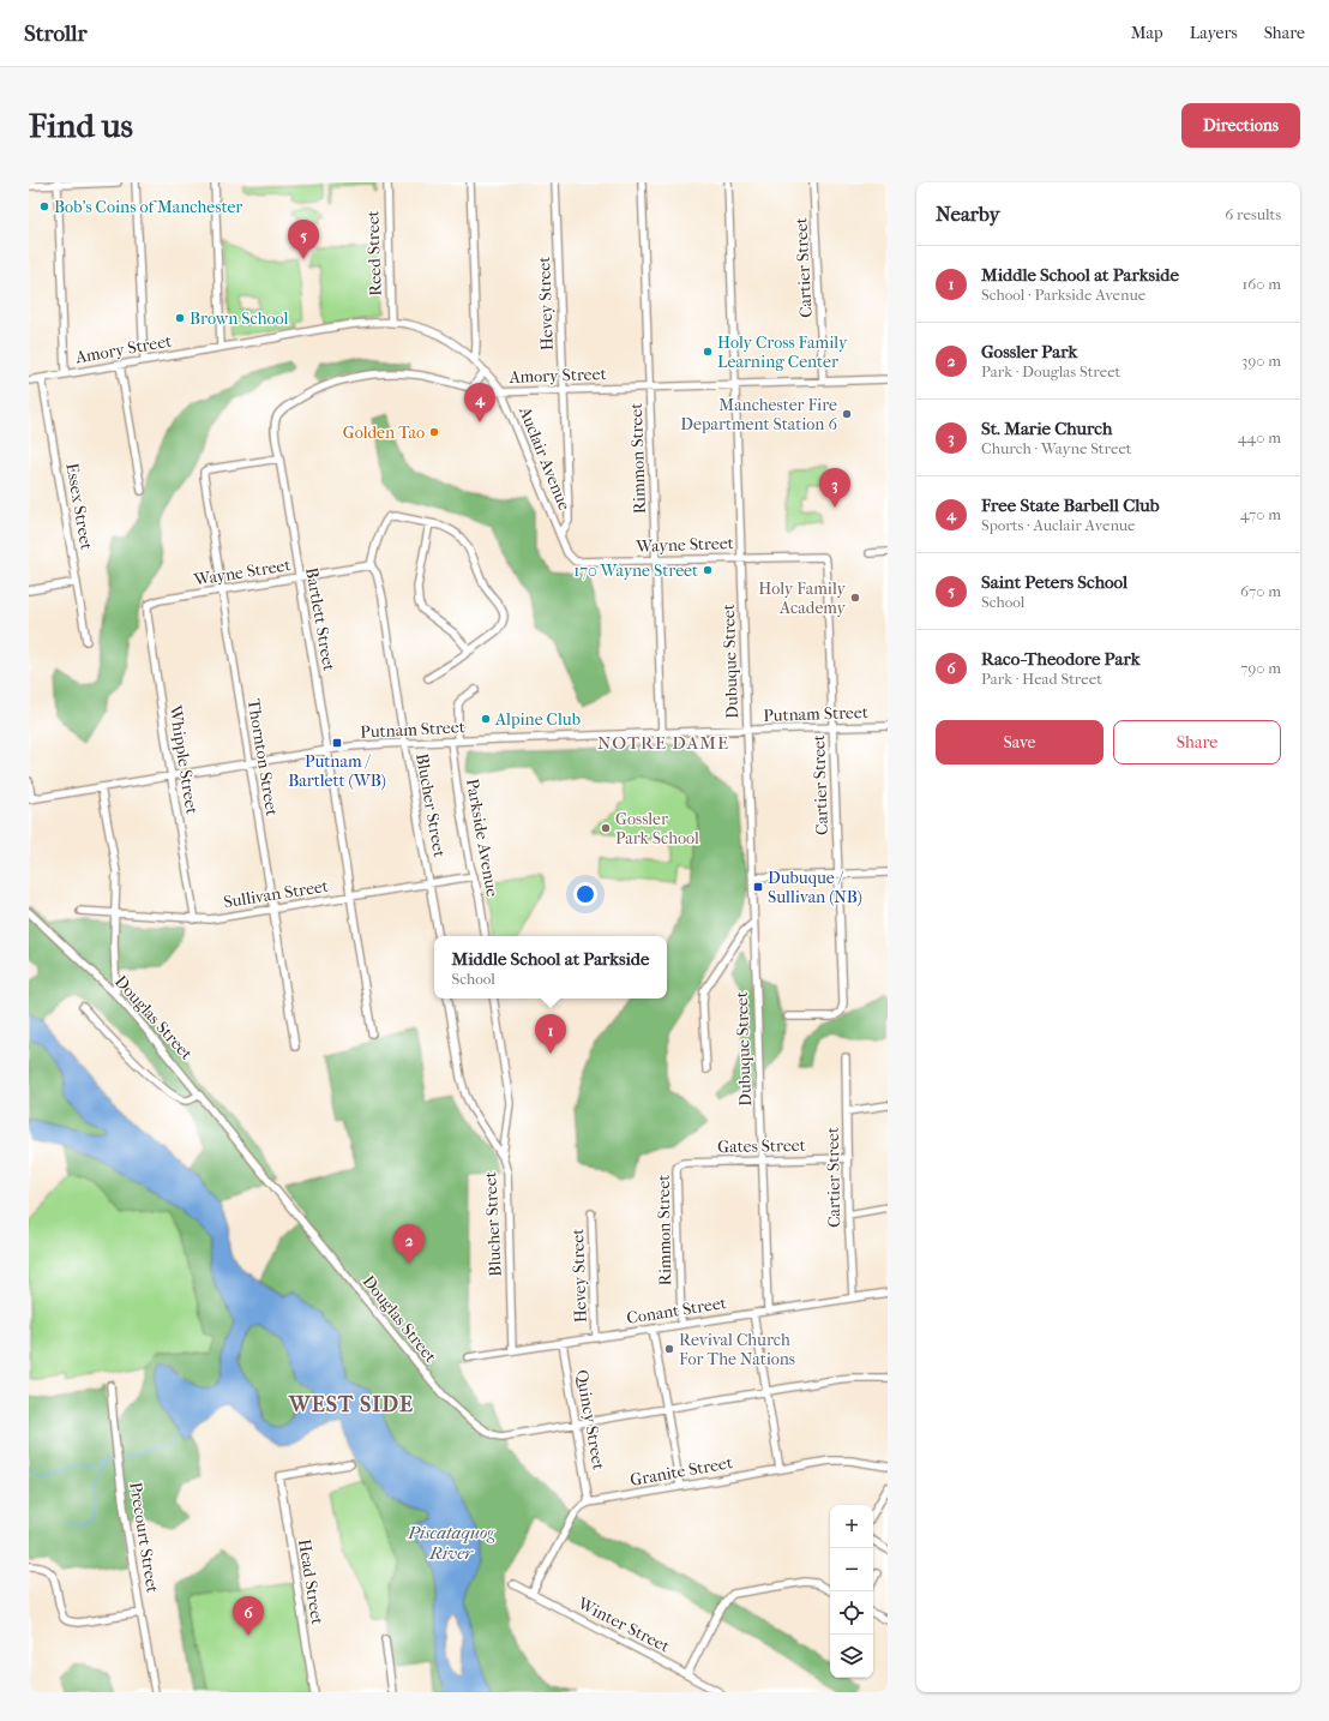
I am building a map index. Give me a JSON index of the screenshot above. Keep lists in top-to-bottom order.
{
  "streets": {
    "street": [
      "Reed Street",
      "Cartier Street",
      "Hevey Street",
      "Amory Street",
      "Auclair Avenue",
      "Rimmon Street",
      "Essex Street",
      "Wayne Street",
      "Bartlett Street",
      "Dubuque Street",
      "Putnam Street",
      "Thornton Street",
      "Whipple Street",
      "Blucher Street",
      "Parkside Avenue",
      "Sullivan Street",
      "Douglas Street",
      "Gates Street",
      "Conant Street",
      "Quincy Street",
      "Granite Street",
      "Precourt Street",
      "Head Street",
      "Winter Street"
    ]
  },
  "crossings": [
    ["Reed Street", "Amory Street"],
    ["Cartier Street", "Amory Street"],
    ["Cartier Street", "Wayne Street"],
    ["Cartier Street", "Putnam Street"],
    ["Cartier Street", "Gates Street"],
    ["Cartier Street", "Conant Street"],
    ["Hevey Street", "Amory Street"],
    ["Hevey Street", "Auclair Avenue"],
    ["Hevey Street", "Wayne Street"],
    ["Hevey Street", "Conant Street"],
    ["Amory Street", "Auclair Avenue"],
    ["Amory Street", "Rimmon Street"],
    ["Amory Street", "Essex Street"],
    ["Amory Street", "Bartlett Street"],
    ["Amory Street", "Dubuque Street"],
    ["Auclair Avenue", "Wayne Street"],
    ["Auclair Avenue", "Bartlett Street"],
    ["Rimmon Street", "Wayne Street"],
    ["Rimmon Street", "Putnam Street"],
    ["Rimmon Street", "Gates Street"],
    ["Rimmon Street", "Conant Street"],
    ["Wayne Street", "Bartlett Street"],
    ["Wayne Street", "Dubuque Street"],
    ["Wayne Street", "Thornton Street"],
    ["Wayne Street", "Whipple Street"],
    ["Wayne Street", "Blucher Street"],
    ["Bartlett Street", "Putnam Street"],
    ["Bartlett Street", "Thornton Street"],
    ["Bartlett Street", "Sullivan Street"],
    ["Dubuque Street", "Putnam Street"],
    ["Dubuque Street", "Gates Street"],
    ["Dubuque Street", "Conant Street"],
    ["Putnam Street", "Thornton Street"],
    ["Putnam Street", "Whipple Street"],
    ["Putnam Street", "Blucher Street"],
    ["Putnam Street", "Parkside Avenue"],
    ["Thornton Street", "Sullivan Street"],
    ["Whipple Street", "Sullivan Street"],
    ["Blucher Street", "Sullivan Street"],
    ["Blucher Street", "Conant Street"],
    ["Parkside Avenue", "Sullivan Street"],
    ["Douglas Street", "Quincy Street"],
    ["Conant Street", "Quincy Street"],
    ["Quincy Street", "Granite Street"]
  ],
  "districts": ["NOTRE DAME", "WEST SIDE"],
  "water": ["Piscataquog River"],
  "places": {
    "other": [
      "Bob's Coins of Manchester",
      "Brown School",
      "Holy Cross Family Learning Center",
      "Manchester Fire Department Station 6",
      "Golden Tao",
      "170 Wayne Street",
      "Holy Family Academy",
      "Alpine Club",
      "Gossler Park School",
      "Revival Church For The Nations"
    ],
    "transit": ["Putnam / Bartlett (WB)", "Dubuque / Sullivan (NB)"]
  },
  "page": {
    "header": "Strollr",
    "nav": ["Map", "Layers", "Share"],
    "buttons": [
      "Directions",
      ["Save", "Share"]
    ],
    "title": "Find us",
    "heading": ["Nearby", "6 results"],
    "pins": [
      "5",
      "4",
      "3",
      "1",
      "2",
      "6"
    ],
    "list": [
      {
        "mark": "1",
        "name": "Middle School at Parkside",
        "note": "School · Parkside Avenue",
        "value": "160 m"
      },
      {
        "mark": "2",
        "name": "Gossler Park",
        "note": "Park · Douglas Street",
        "value": "390 m"
      },
      {
        "mark": "3",
        "name": "St. Marie Church",
        "note": "Church · Wayne Street",
        "value": "440 m"
      },
      {
        "mark": "4",
        "name": "Free State Barbell Club",
        "note": "Sports · Auclair Avenue",
        "value": "470 m"
      },
      {
        "mark": "5",
        "name": "Saint Peters School",
        "note": "School",
        "value": "670 m"
      },
      {
        "mark": "6",
        "name": "Raco-Theodore Park",
        "note": "Park · Head Street",
        "value": "790 m"
      }
    ],
    "popup": ["Middle School at Parkside", "School"],
    "map_buttons": ["+", "−"]
  }
}
